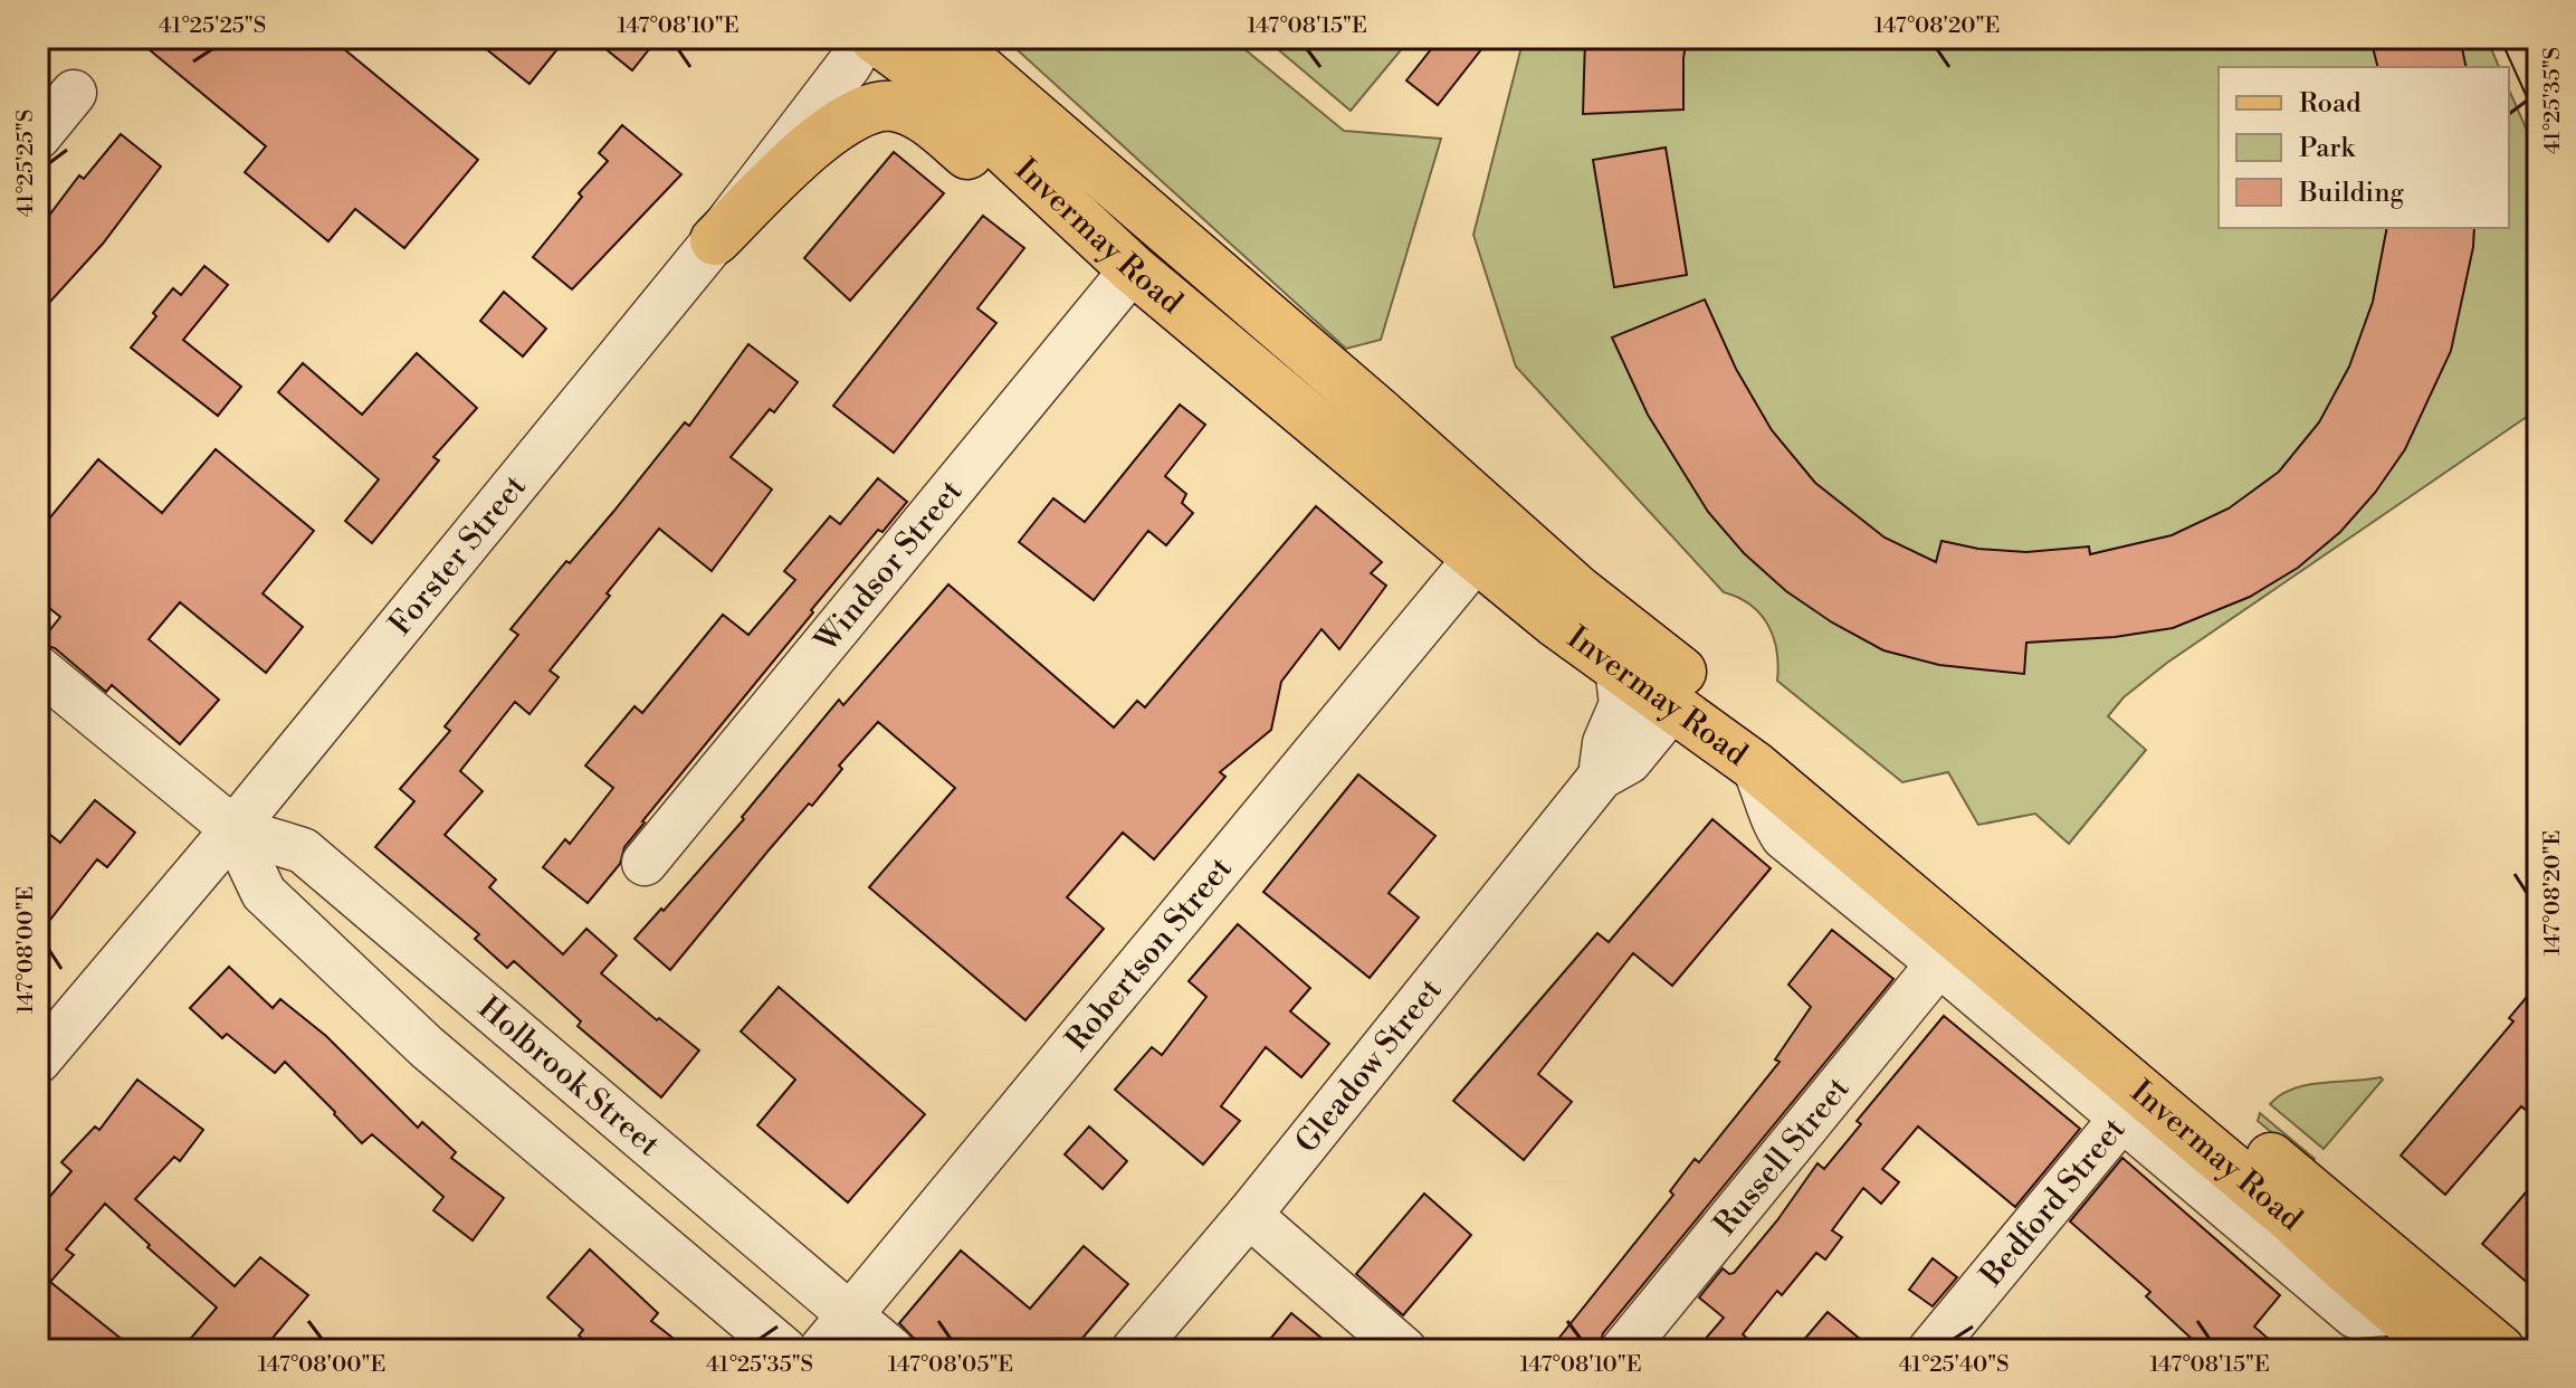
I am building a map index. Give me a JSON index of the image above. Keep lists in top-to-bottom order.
{
  "streets": {
    "main road": ["Invermay Road"],
    "street": [
      "Forster Street",
      "Windsor Street",
      "Robertson Street",
      "Gleadow Street",
      "Holbrook Street",
      "Russell Street",
      "Bedford Street"
    ]
  },
  "crossings": [
    ["Invermay Road", "Windsor Street"],
    ["Invermay Road", "Robertson Street"],
    ["Invermay Road", "Gleadow Street"],
    ["Invermay Road", "Bedford Street"],
    ["Forster Street", "Holbrook Street"],
    ["Robertson Street", "Holbrook Street"]
  ],
  "legend": ["Road", "Park", "Building"],
  "coordinates": [
    "41°25'25\"S",
    "147°08'10\"E",
    "147°08'15\"E",
    "147°08'20\"E",
    "41°25'35\"S",
    "147°08'00\"E",
    "147°08'05\"E",
    "41°25'40\"S"
  ]
}
